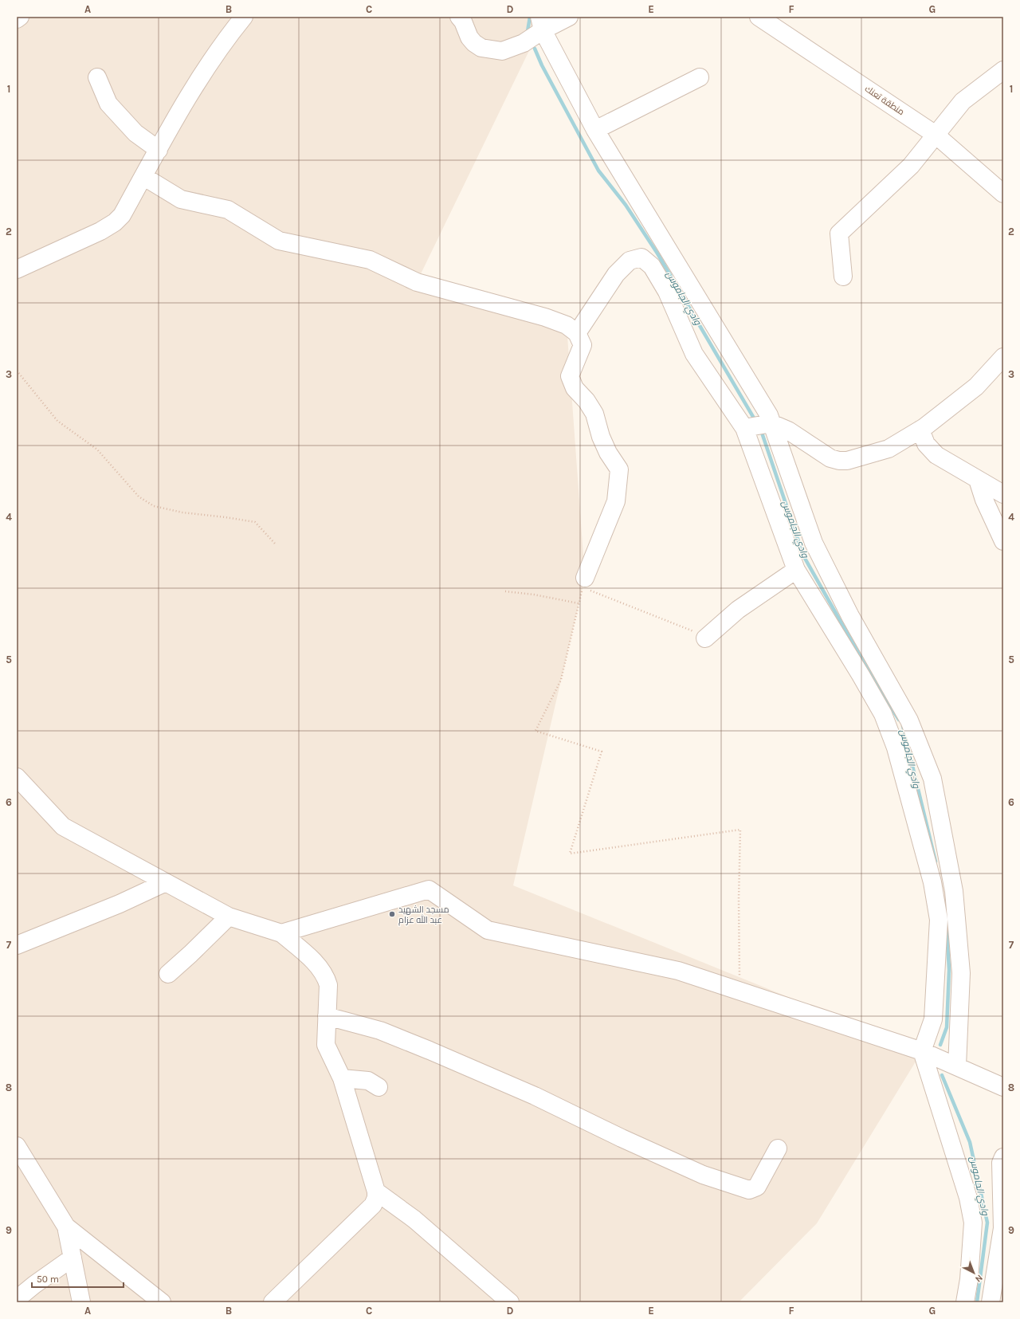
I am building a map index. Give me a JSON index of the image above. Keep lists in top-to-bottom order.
{
  "streets": {
    "street": ["منطقة تعنك"]
  },
  "water": ["وادي الجاموس"],
  "places": ["مسجد الشهيد عبد الله عزام"],
  "scale_bar": "50 m",
  "north": "bottom right",
  "grid": {
    "columns": [
      "A",
      "B",
      "C",
      "D",
      "E",
      "F",
      "G"
    ],
    "rows": [
      "1",
      "2",
      "3",
      "4",
      "5",
      "6",
      "7",
      "8",
      "9"
    ]
  }
}
